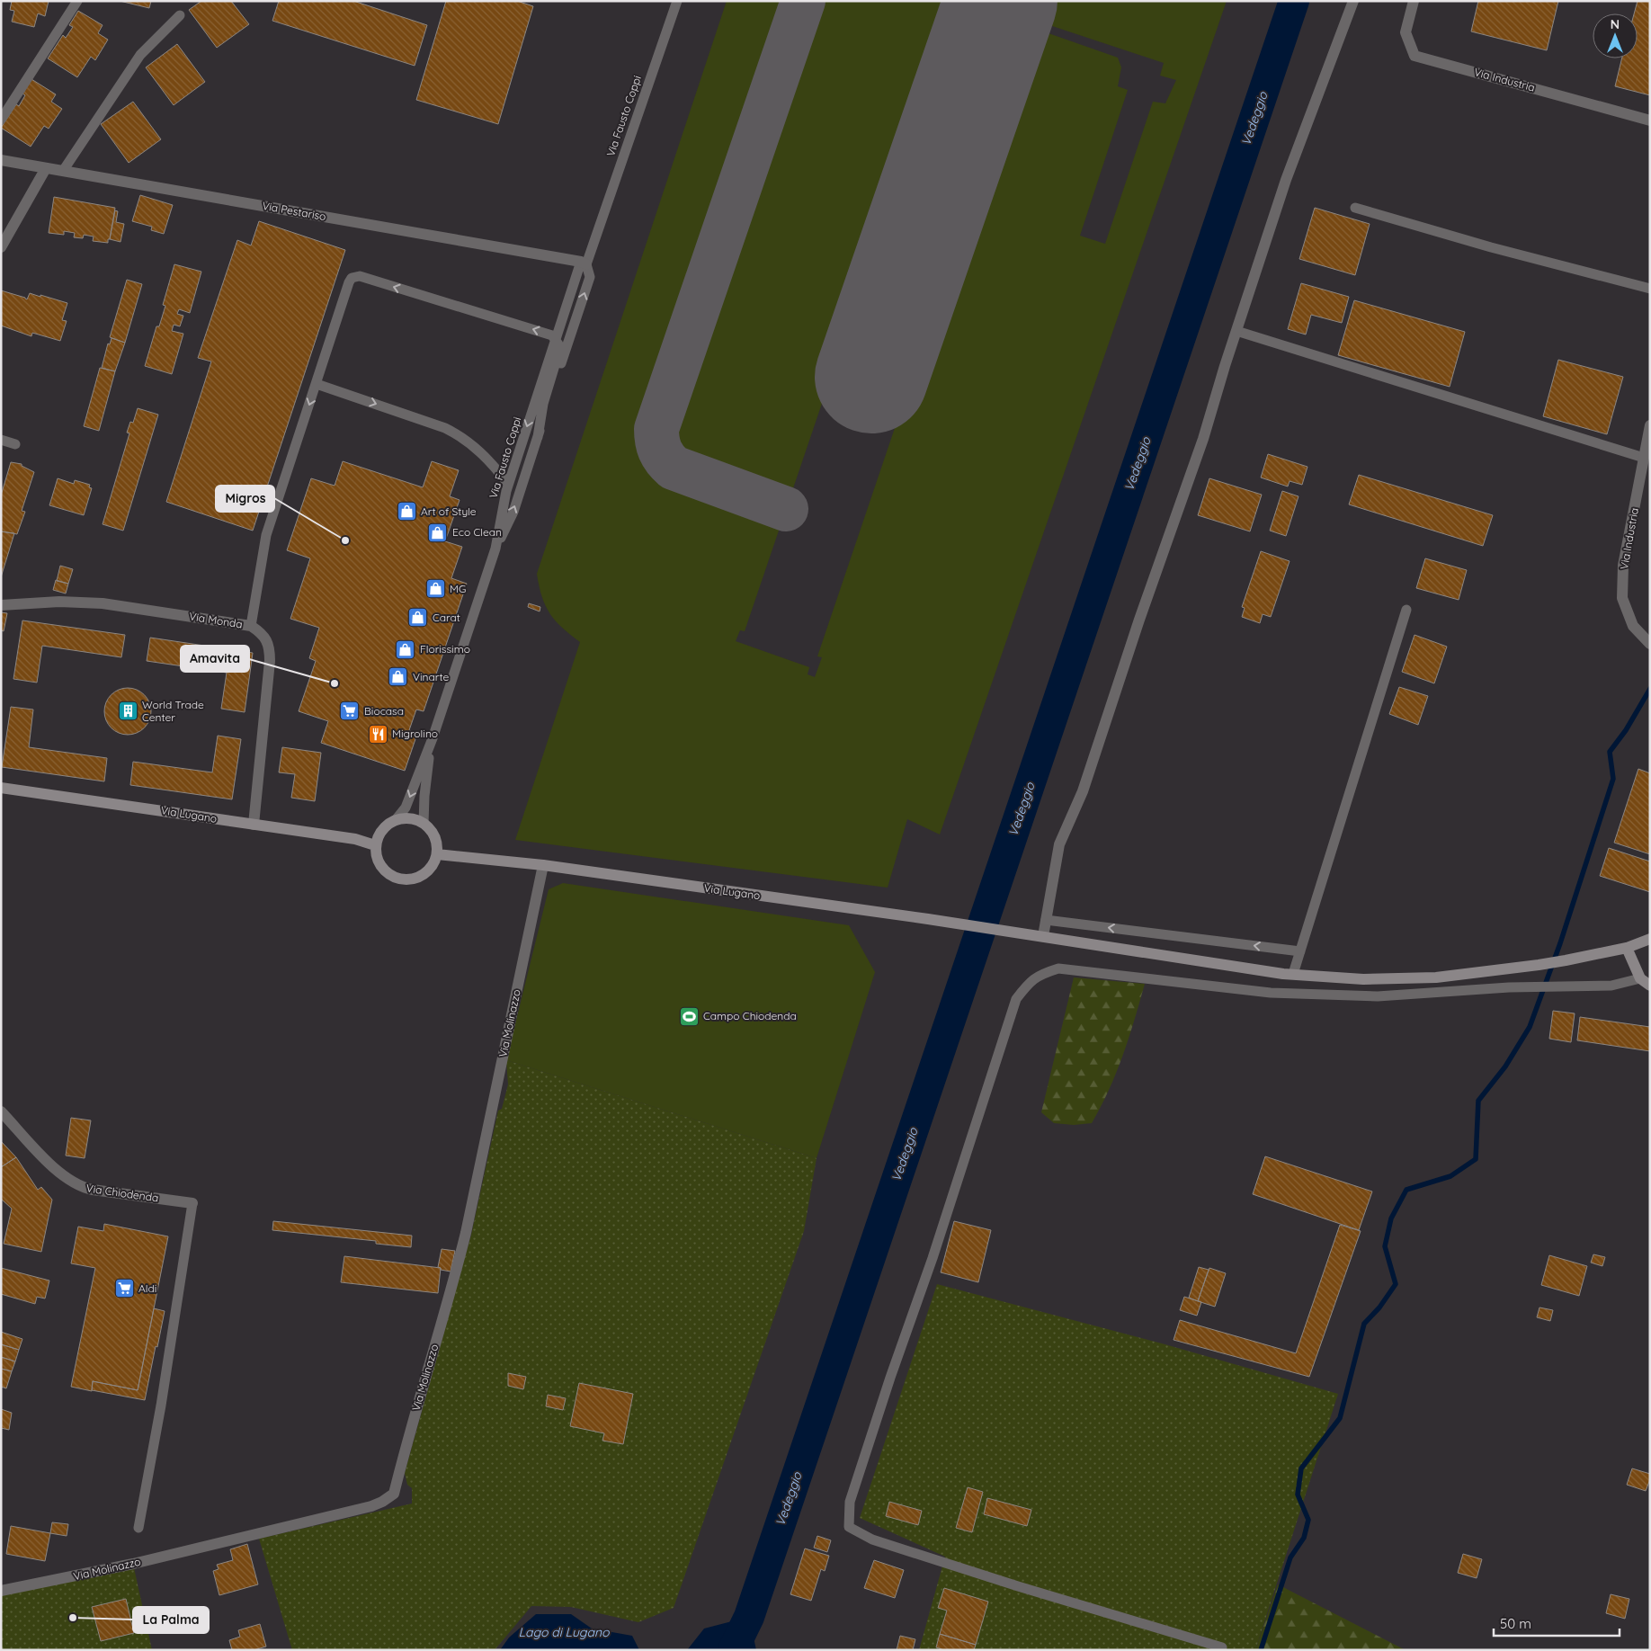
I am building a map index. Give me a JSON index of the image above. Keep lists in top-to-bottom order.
{
  "streets": {
    "main road": ["Via Lugano"],
    "street": [
      "Via Industria",
      "Via Pestariso",
      "Via Monda",
      "Via Molinazzo",
      "Via Chiodenda"
    ],
    "lane": ["Via Fausto Coppi"]
  },
  "crossings": [
    ["Via Fausto Coppi", "Via Pestariso"],
    ["Via Fausto Coppi", "Via Lugano"],
    ["Via Monda", "Via Lugano"],
    ["Via Lugano", "Via Molinazzo"]
  ],
  "water": ["Vedeggio", "Lago di Lugano"],
  "places": {
    "shop": [
      "Art of Style",
      "Eco Clean",
      "MG",
      "Carat",
      "Florissimo",
      "Vinarte"
    ],
    "other": ["Migros", "Amavita", "La Palma"],
    "building": ["World Trade Center"],
    "supermarket": ["Biocasa", "Aldi"],
    "restaurant": ["Migrolino"],
    "sports": ["Campo Chiodenda"]
  },
  "scale_bar": "50 m",
  "north": "top"
}
